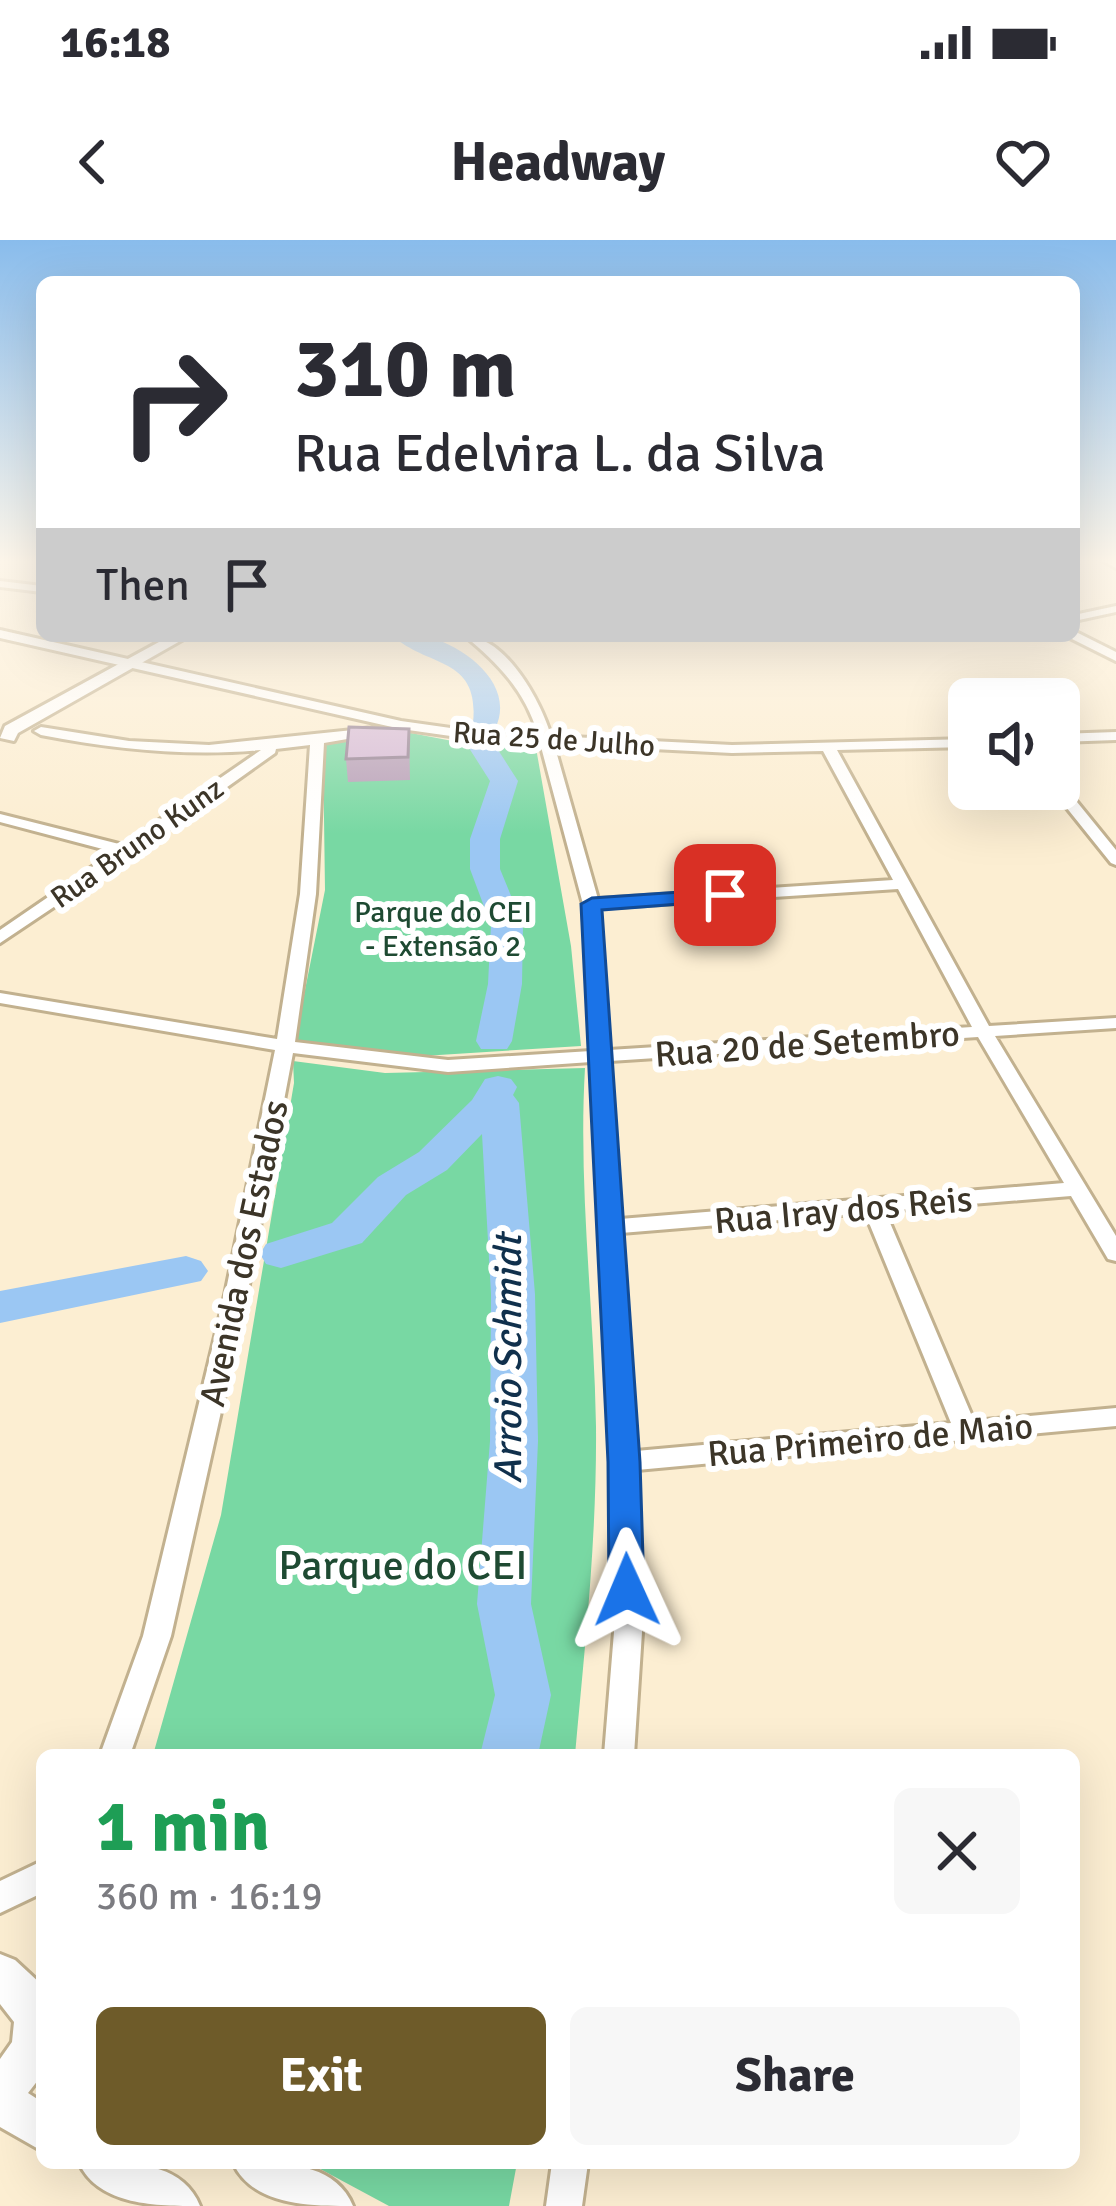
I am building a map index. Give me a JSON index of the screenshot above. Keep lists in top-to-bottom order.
{
  "streets": {
    "street": [
      "Rua 25 de Julho",
      "Rua Bruno Kunz",
      "Rua 20 de Setembro",
      "Rua Iray dos Reis",
      "Avenida dos Estados",
      "Rua Primeiro de Maio"
    ]
  },
  "crossings": [
    ["Rua 20 de Setembro", "Avenida dos Estados"]
  ],
  "water": ["Arroio Schmidt"],
  "parks": ["Parque do CEI - Extensão 2", "Parque do CEI"],
  "page": {
    "status": "16:18",
    "header": "Headway",
    "turn": ["310 m", "Rua Edelvira L. da Silva"],
    "then": "Then",
    "heading": ["1 min", "360 m · 16:19"],
    "buttons": ["Exit", "Share"]
  }
}
